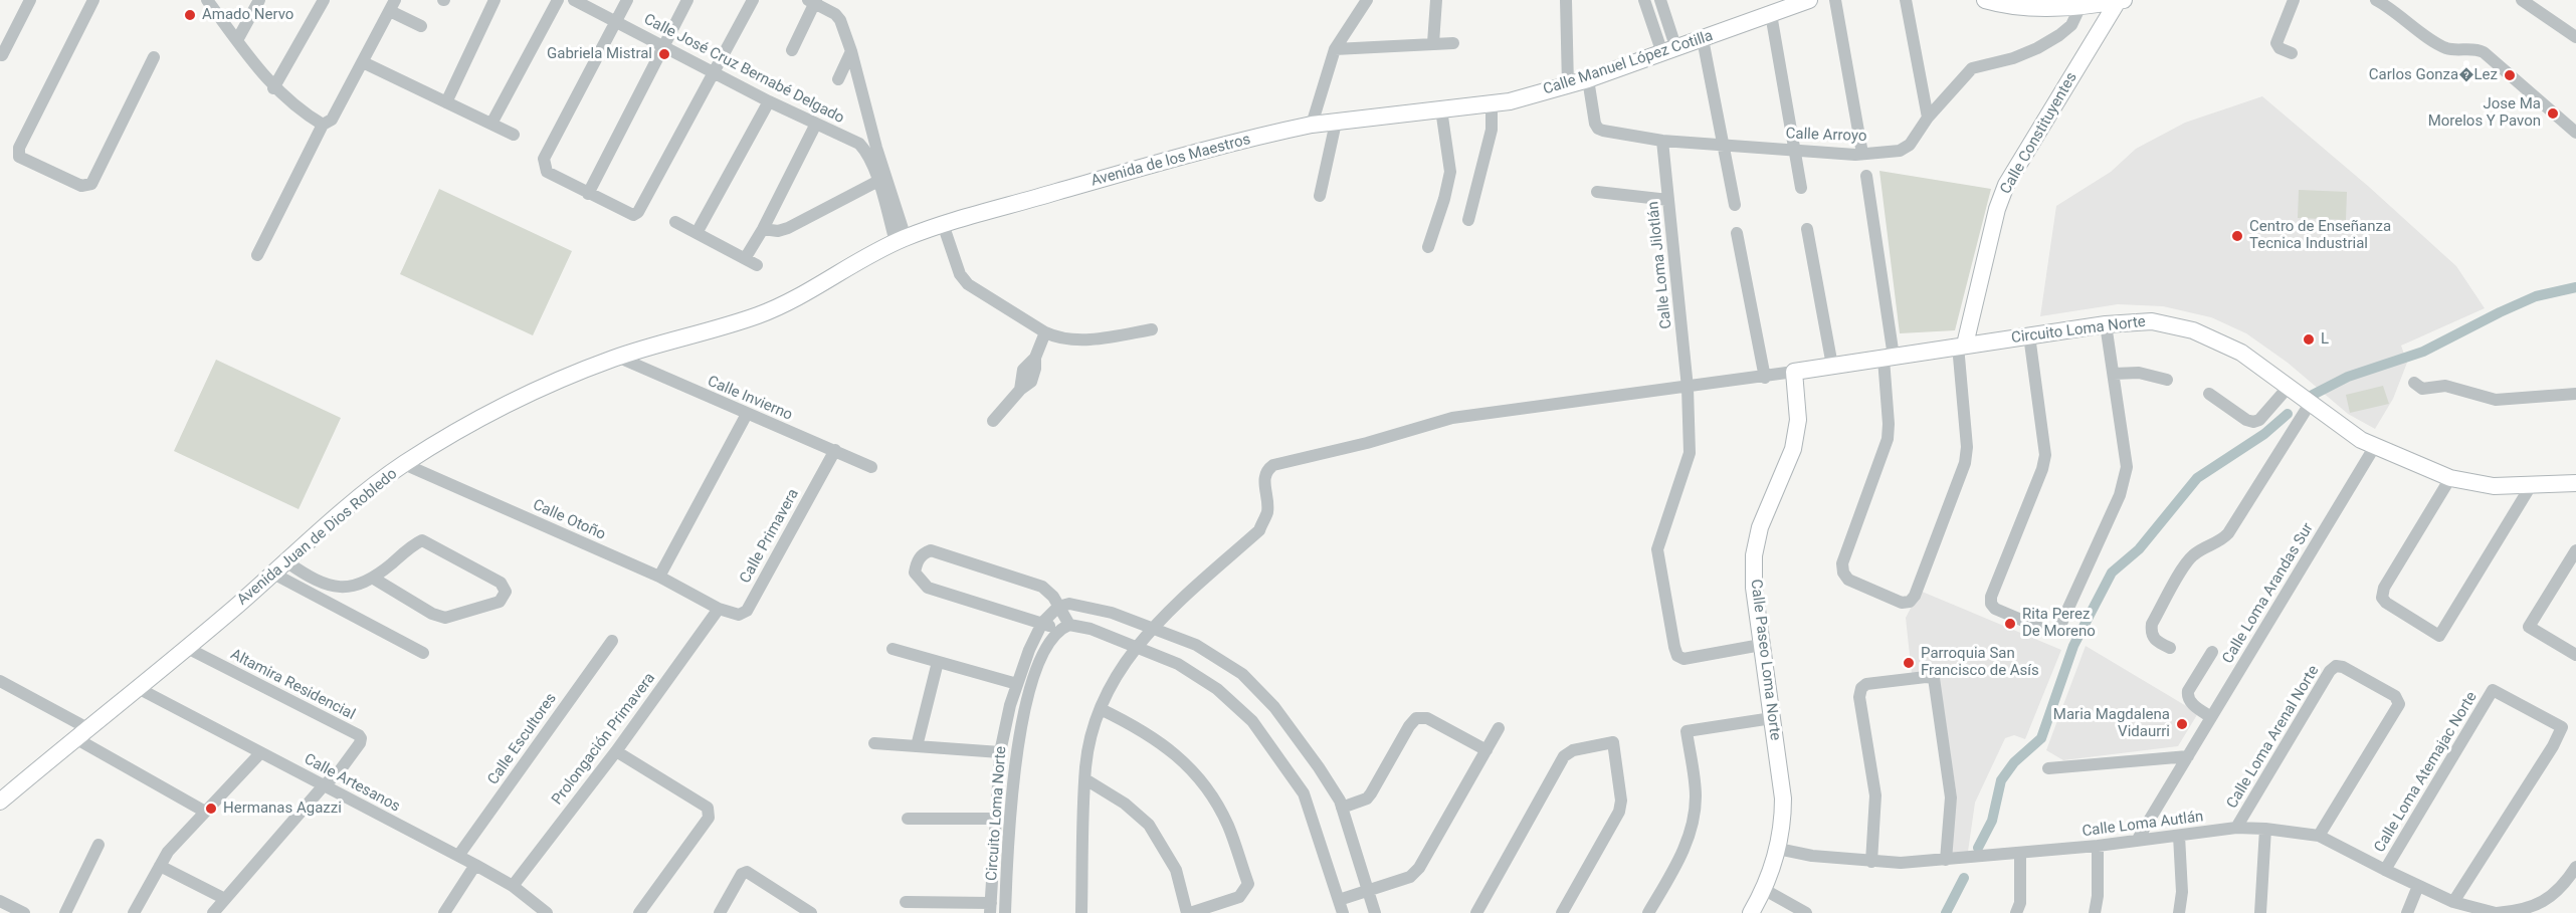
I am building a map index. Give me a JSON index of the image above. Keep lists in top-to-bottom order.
{
  "streets": {
    "street": [
      "Calle Manuel López Cotilla",
      "Calle José Cruz Bernabé Delgado",
      "Calle Constituyentes",
      "Calle Arroyo",
      "Avenida de los Maestros",
      "Calle Loma Jilotlán",
      "Circuito Loma Norte",
      "Calle Invierno",
      "Calle Otoño",
      "Calle Primavera",
      "Avenida Juan de Dios Robledo",
      "Calle Loma Arandas Sur",
      "Calle Paseo Loma Norte",
      "Altamira Residencial",
      "Calle Loma Arenal Norte",
      "Calle Escultores",
      "Prolongación Primavera",
      "Calle Loma Atemajac Norte",
      "Calle Artesanos",
      "Calle Loma Autlán"
    ]
  },
  "crossings": [
    ["Calle Manuel López Cotilla", "Calle Arroyo"],
    ["Calle Manuel López Cotilla", "Avenida de los Maestros"],
    ["Calle Constituyentes", "Circuito Loma Norte"],
    ["Calle Arroyo", "Calle Loma Jilotlán"],
    ["Avenida de los Maestros", "Avenida Juan de Dios Robledo"],
    ["Calle Loma Jilotlán", "Circuito Loma Norte"],
    ["Calle Loma Jilotlán", "Calle Paseo Loma Norte"],
    ["Circuito Loma Norte", "Calle Loma Arandas Sur"],
    ["Circuito Loma Norte", "Calle Paseo Loma Norte"],
    ["Calle Invierno", "Calle Primavera"],
    ["Calle Invierno", "Avenida Juan de Dios Robledo"],
    ["Calle Otoño", "Calle Primavera"],
    ["Calle Otoño", "Avenida Juan de Dios Robledo"],
    ["Calle Otoño", "Prolongación Primavera"],
    ["Calle Primavera", "Prolongación Primavera"],
    ["Avenida Juan de Dios Robledo", "Altamira Residencial"],
    ["Avenida Juan de Dios Robledo", "Calle Artesanos"],
    ["Calle Loma Arandas Sur", "Calle Loma Autlán"],
    ["Calle Paseo Loma Norte", "Calle Loma Autlán"],
    ["Altamira Residencial", "Calle Artesanos"],
    ["Calle Loma Arenal Norte", "Calle Loma Autlán"],
    ["Calle Escultores", "Calle Artesanos"],
    ["Prolongación Primavera", "Calle Artesanos"],
    ["Calle Loma Atemajac Norte", "Calle Loma Autlán"]
  ],
  "places": [
    "Amado Nervo",
    "Gabriela Mistral",
    "Carlos Gonza�Lez",
    "Jose Ma Morelos Y Pavon",
    "Centro de Enseñanza Tecnica Industrial",
    "L",
    "Rita Perez De Moreno",
    "Parroquia San Francisco de Asís",
    "Maria Magdalena Vidaurri",
    "Hermanas Agazzi"
  ]
}
